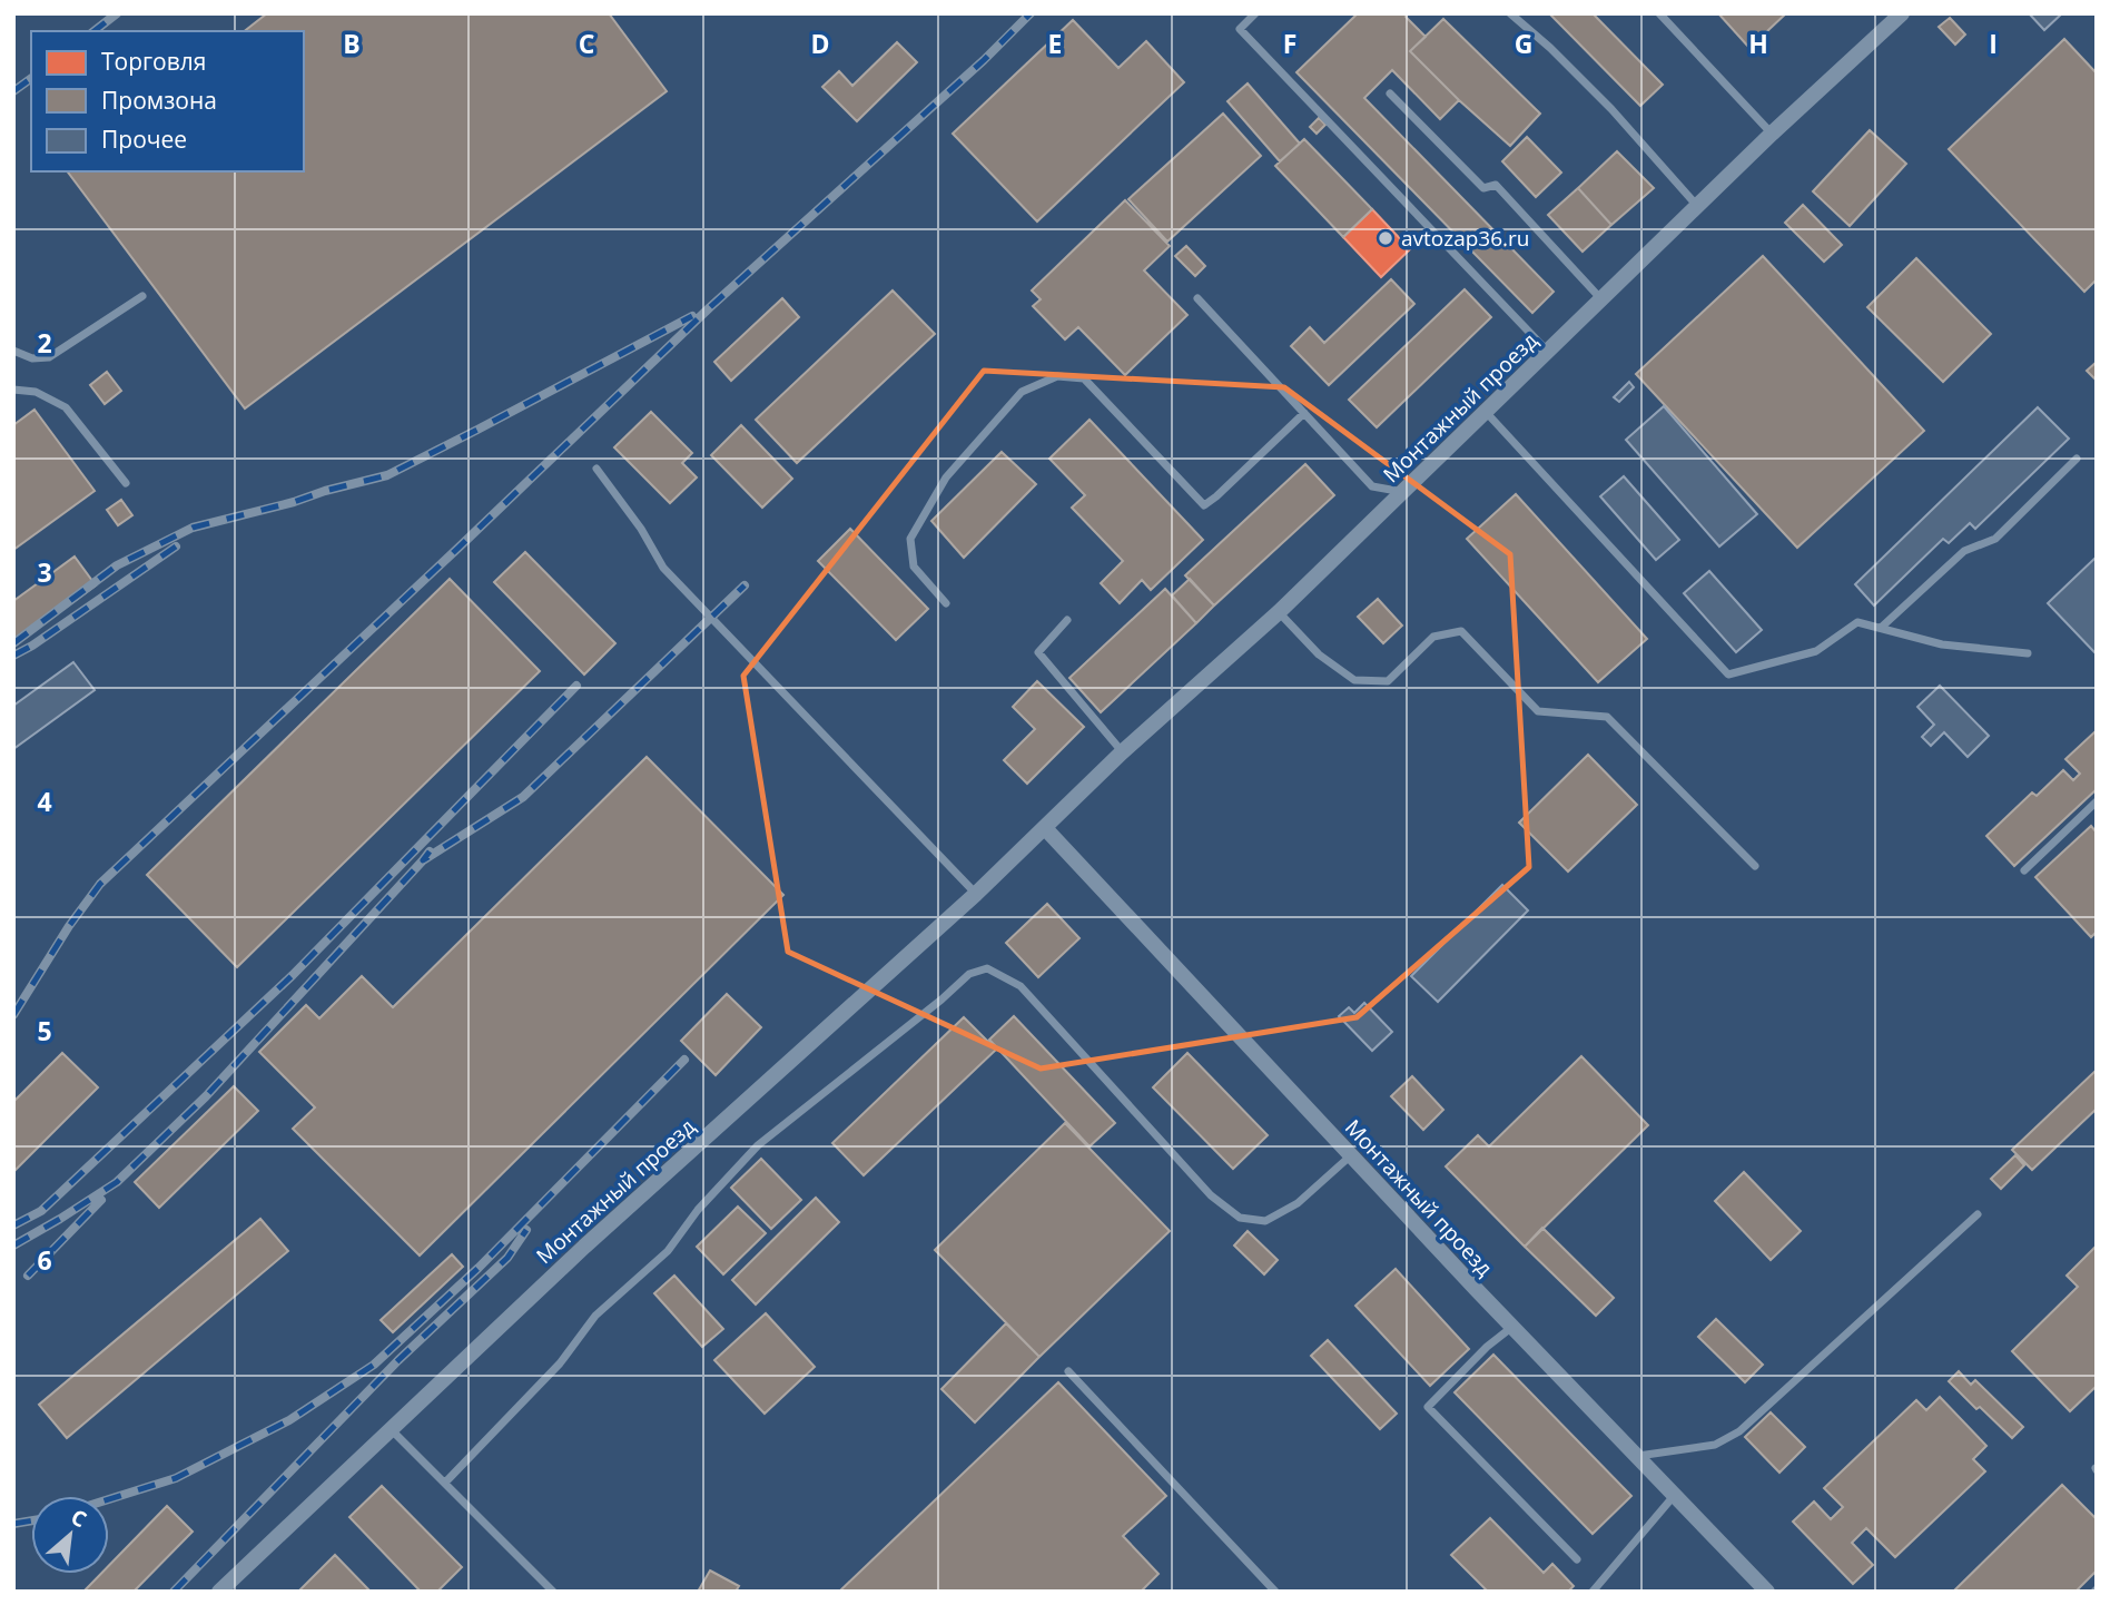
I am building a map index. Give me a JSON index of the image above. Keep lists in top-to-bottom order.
{
  "streets": {
    "street": ["Монтажный проезд"]
  },
  "places": ["avtozap36.ru"],
  "legend": ["Торговля", "Промзона", "Прочее"],
  "north": "top right",
  "grid": {
    "columns": [
      "B",
      "C",
      "D",
      "E",
      "F",
      "G",
      "H",
      "I"
    ],
    "rows": [
      "2",
      "3",
      "4",
      "5",
      "6"
    ]
  }
}
